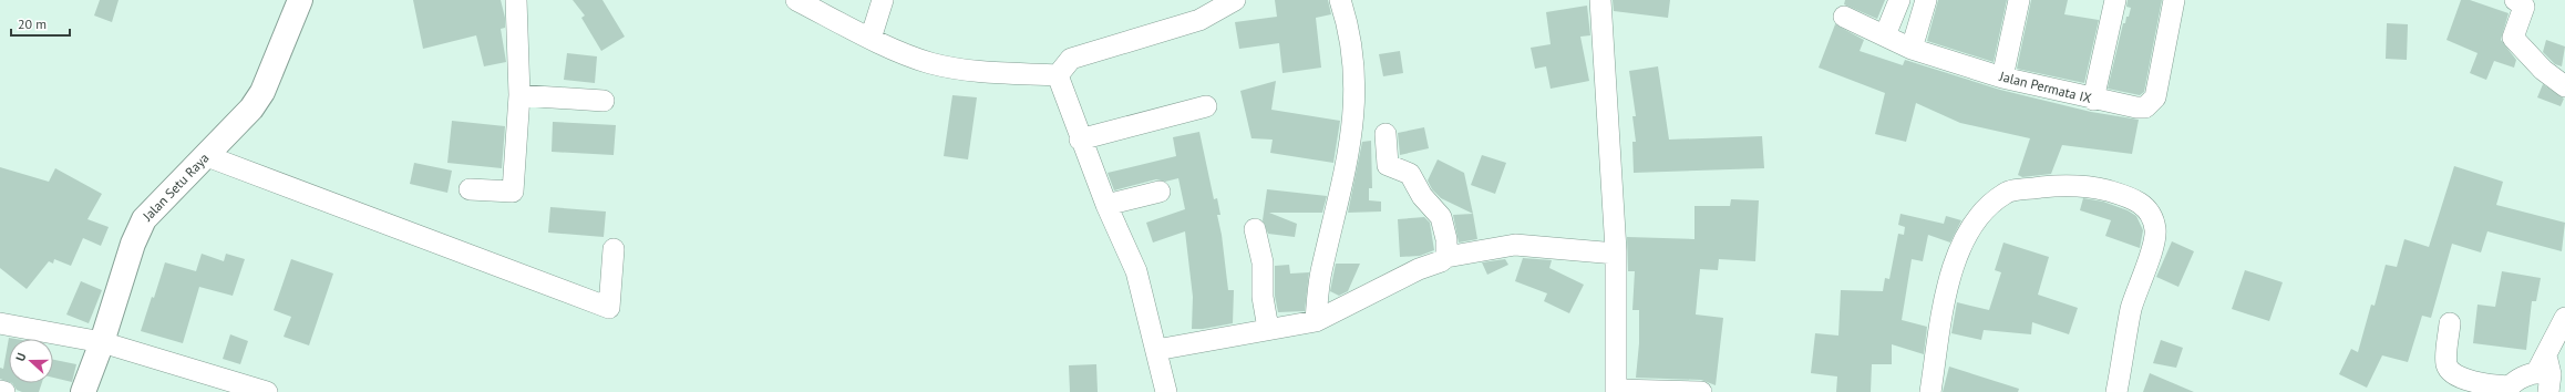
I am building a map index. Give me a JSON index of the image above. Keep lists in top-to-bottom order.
{
  "streets": {
    "street": ["Jalan Permata IX", "Jalan Setu Raya"]
  },
  "scale_bar": "20 m",
  "north": "left"
}
